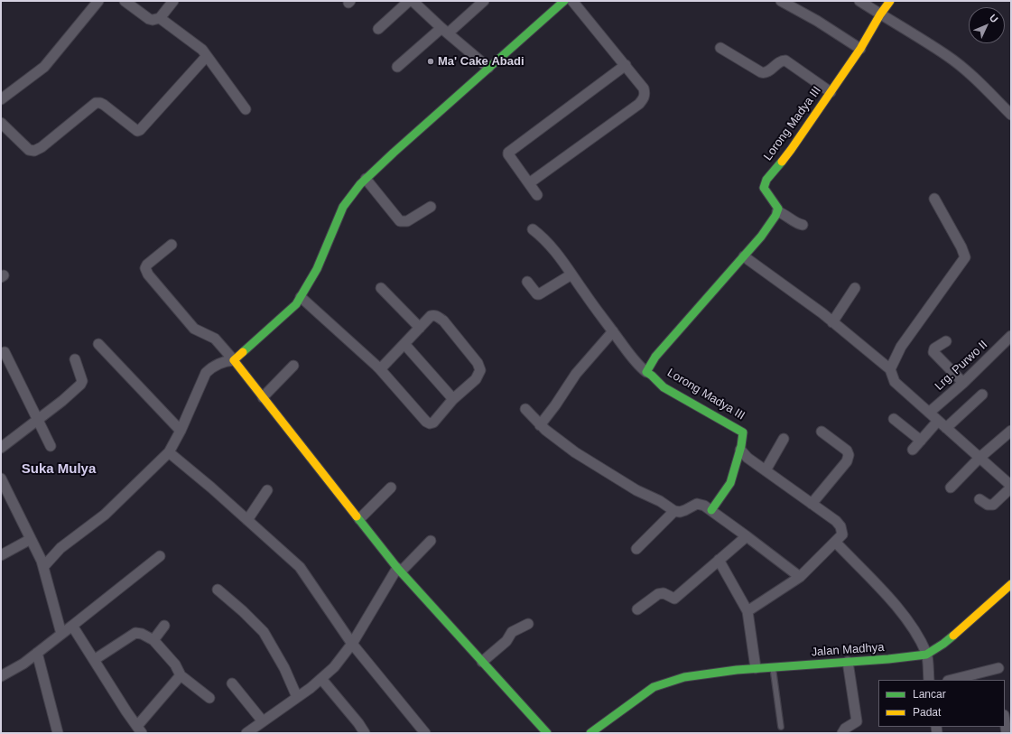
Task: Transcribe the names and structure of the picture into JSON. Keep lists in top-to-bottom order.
{
  "streets": {
    "street": ["Lorong Madya III", "Lrg. Purwo II", "Jalan Madhya"]
  },
  "districts": ["Suka Mulya"],
  "places": ["Ma' Cake Abadi"],
  "legend": ["Lancar", "Padat"],
  "north": "top right"
}
